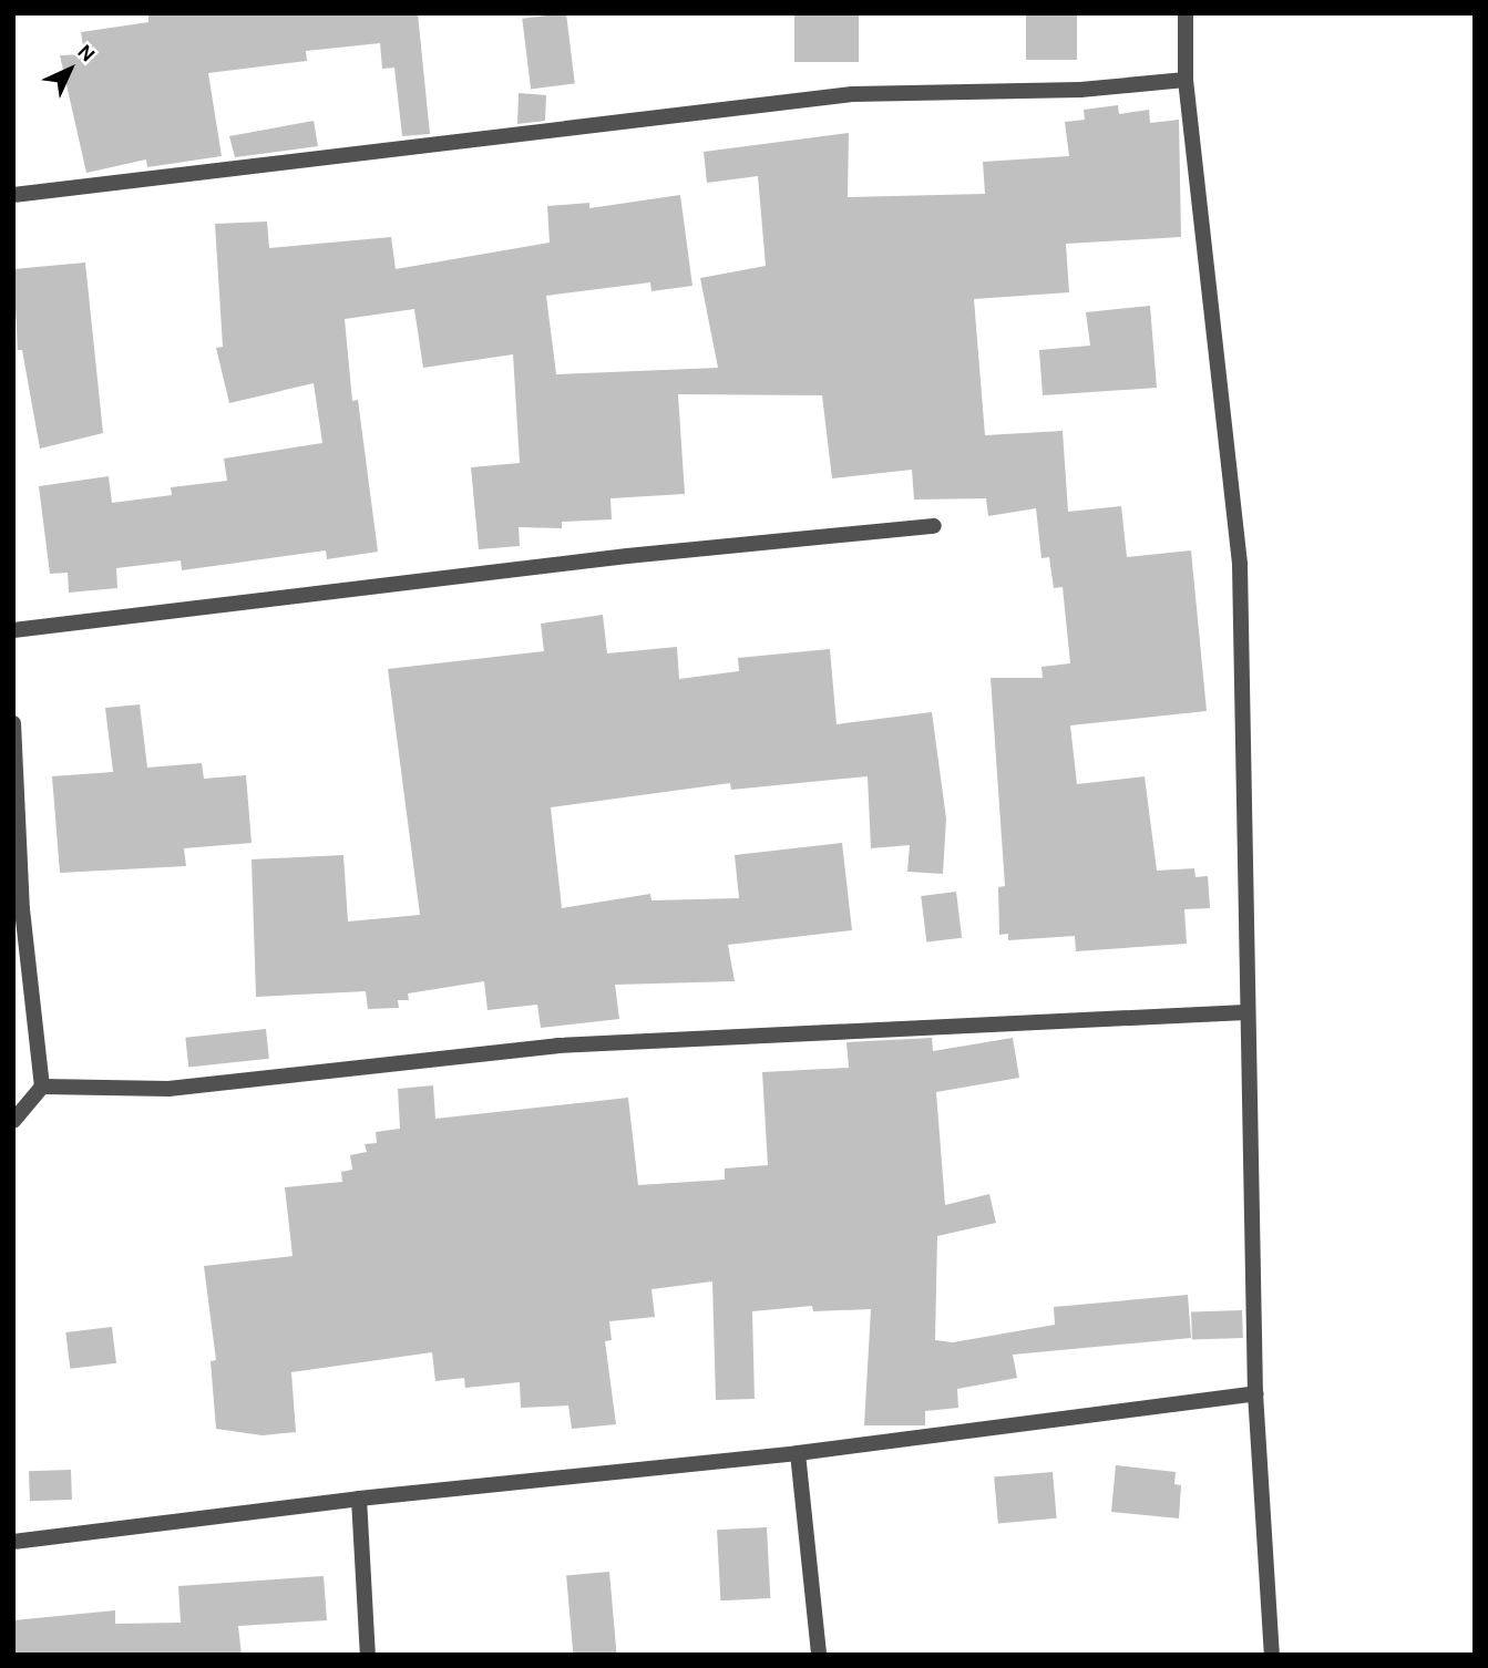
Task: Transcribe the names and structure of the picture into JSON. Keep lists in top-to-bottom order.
{
  "north": "top right"
}
